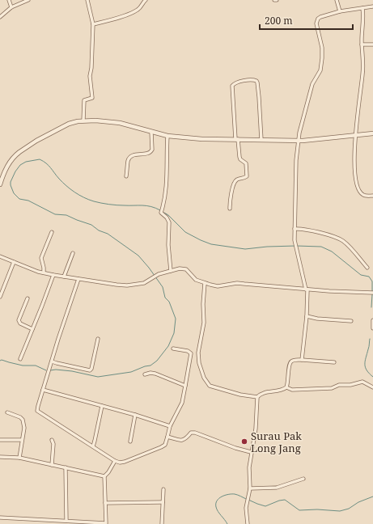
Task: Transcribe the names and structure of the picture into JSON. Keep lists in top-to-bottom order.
{
  "places": ["Surau Pak Long Jang"],
  "scale_bar": "200 m"
}
